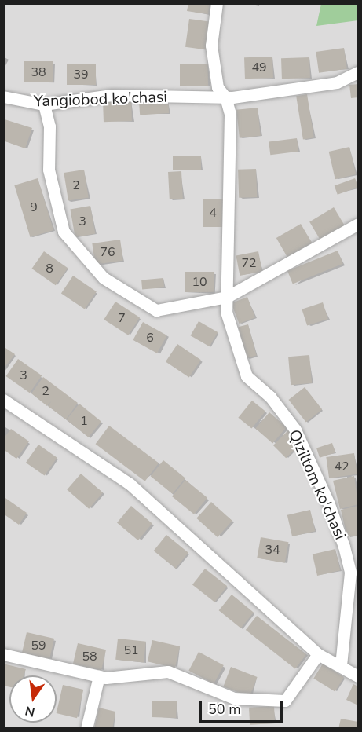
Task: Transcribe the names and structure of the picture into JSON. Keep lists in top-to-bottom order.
{
  "streets": {
    "street": ["Yangiobod ko'chasi", "Qiziltom ko'chasi"]
  },
  "crossings": [
    ["Yangiobod ko'chasi", "Qiziltom ko'chasi"]
  ],
  "house_numbers": [
    "49",
    "38",
    "39",
    "2",
    "9",
    "4",
    "3",
    "76",
    "72",
    "8",
    "10",
    "7",
    "6",
    "3",
    "2",
    "1",
    "42",
    "34",
    "59",
    "51",
    "58"
  ],
  "scale_bar": "50 m",
  "north": "bottom"
}
